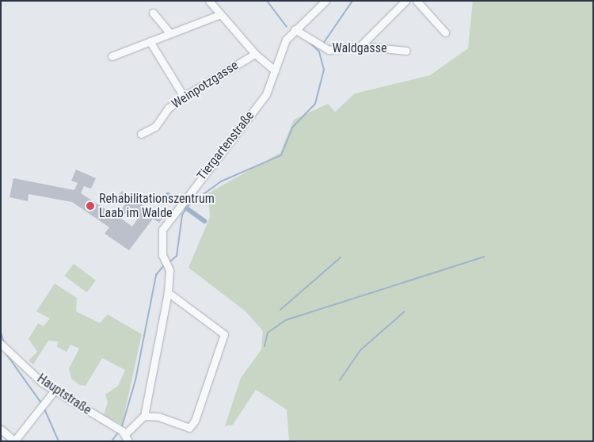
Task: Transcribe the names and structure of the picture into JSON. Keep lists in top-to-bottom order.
{
  "streets": {
    "street": [
      "Waldgasse",
      "Weinpotzgasse",
      "Tiergartenstraße",
      "Hauptstraße"
    ]
  },
  "crossings": [
    ["Waldgasse", "Tiergartenstraße"]
  ],
  "places": ["Rehabilitationszentrum Laab im Walde"]
}
